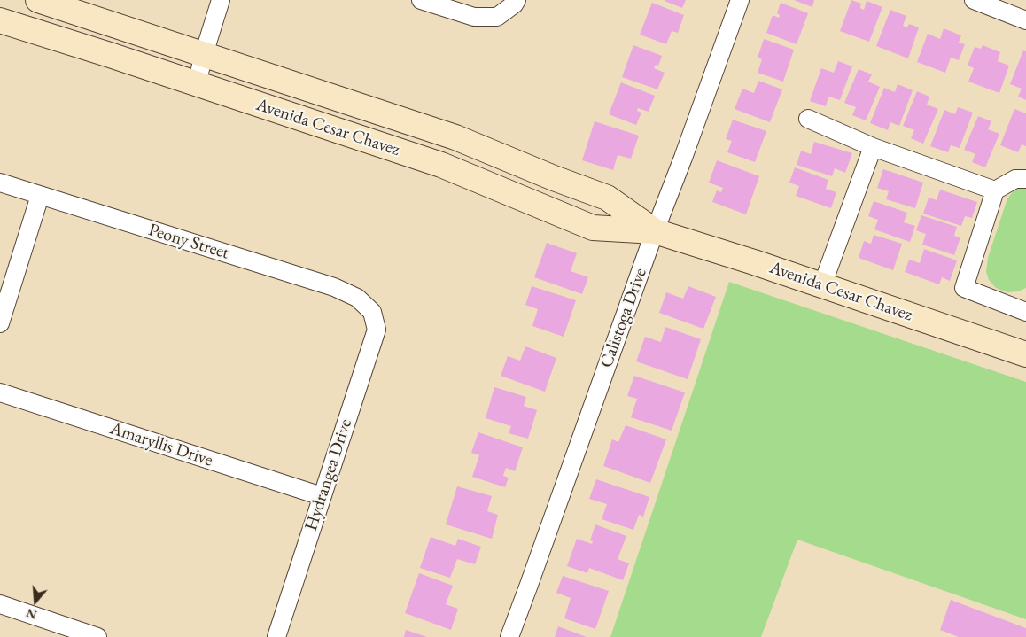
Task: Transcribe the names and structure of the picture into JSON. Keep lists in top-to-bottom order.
{
  "streets": {
    "street": [
      "Avenida Cesar Chavez",
      "Peony Street",
      "Calistoga Drive",
      "Amaryllis Drive",
      "Hydrangea Drive"
    ]
  },
  "crossings": [
    ["Avenida Cesar Chavez", "Calistoga Drive"],
    ["Peony Street", "Hydrangea Drive"],
    ["Amaryllis Drive", "Hydrangea Drive"]
  ],
  "north": "bottom"
}
